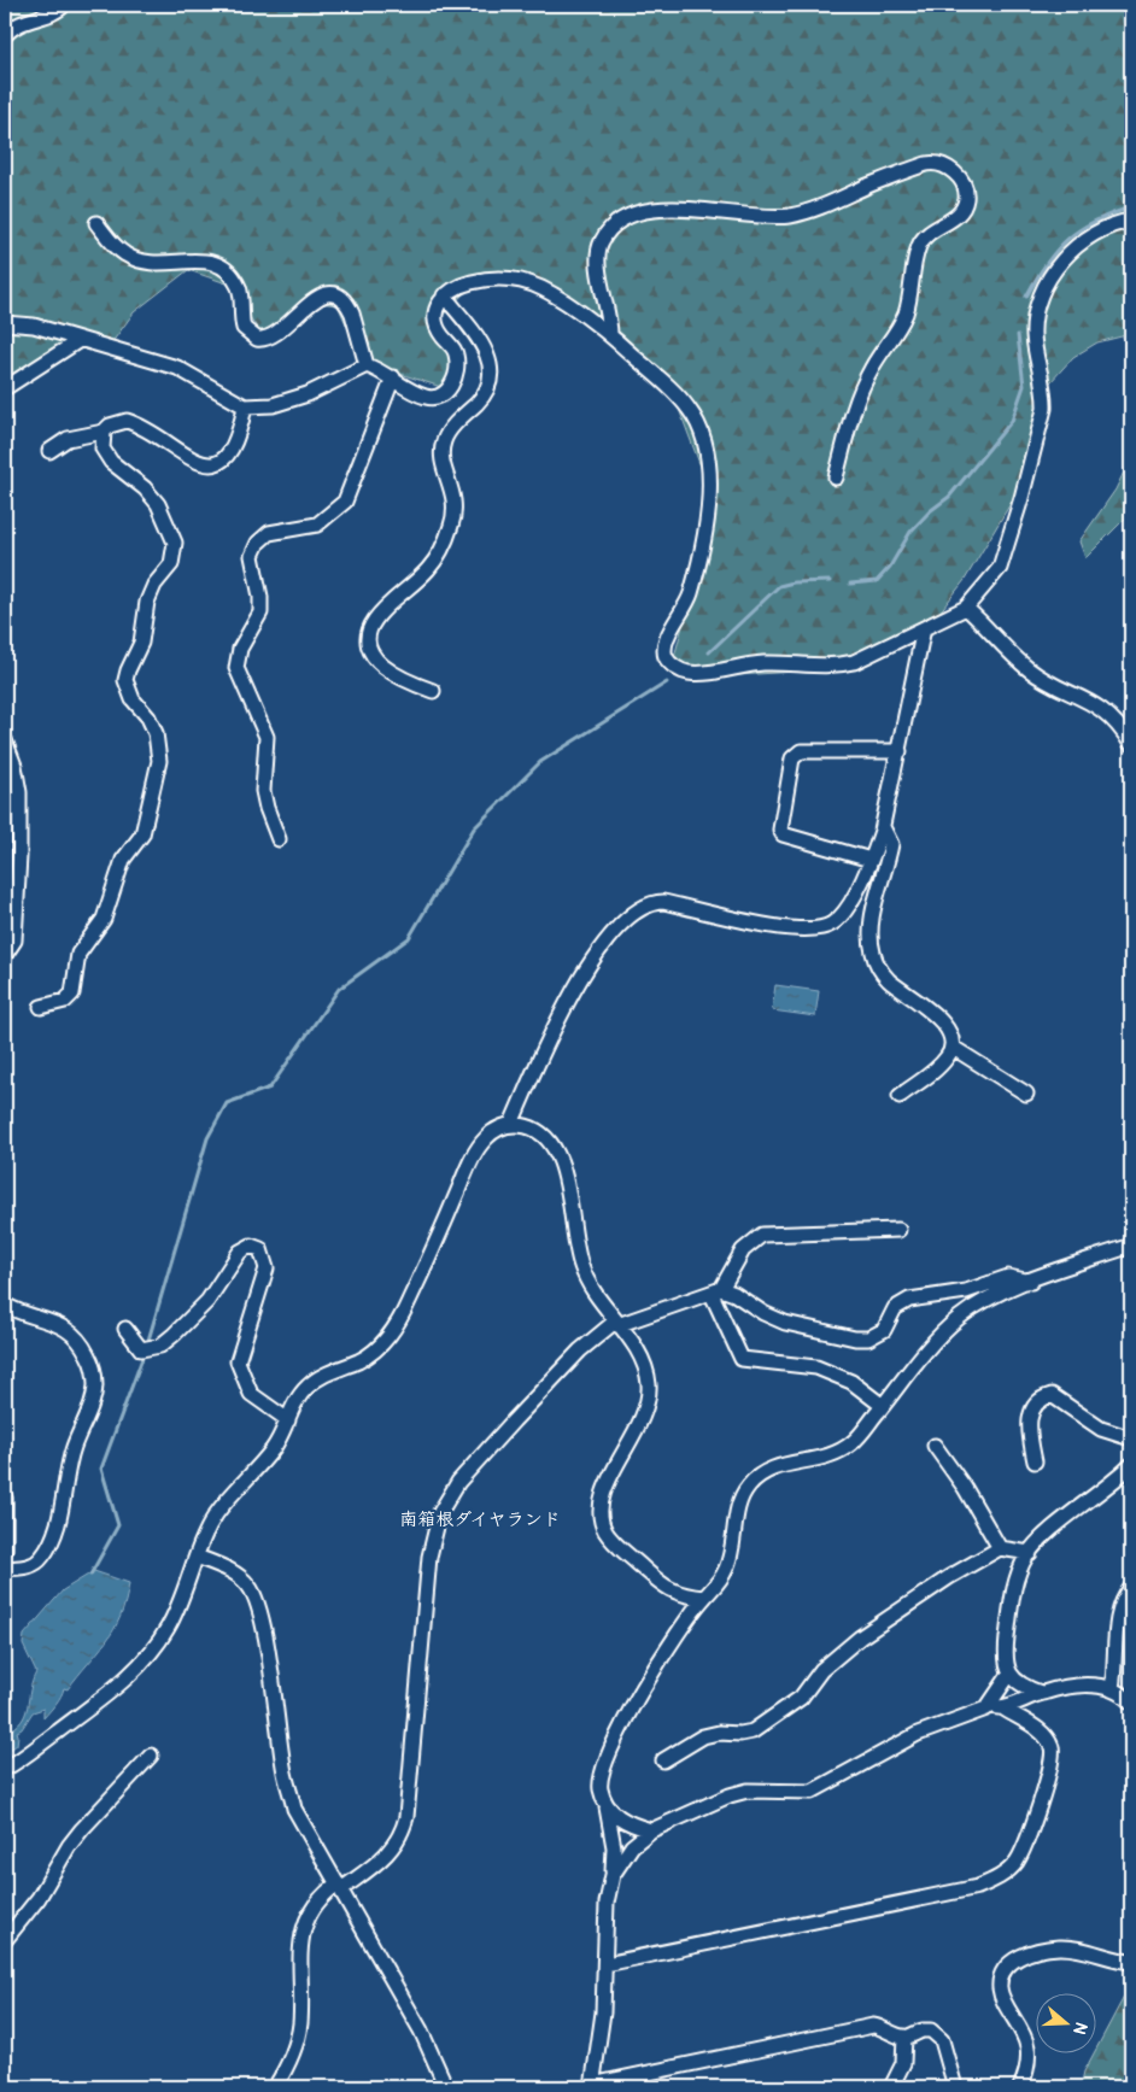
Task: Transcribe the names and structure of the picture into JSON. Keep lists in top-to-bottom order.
{
  "districts": ["南箱根ダイヤランド"],
  "north": "right"
}
